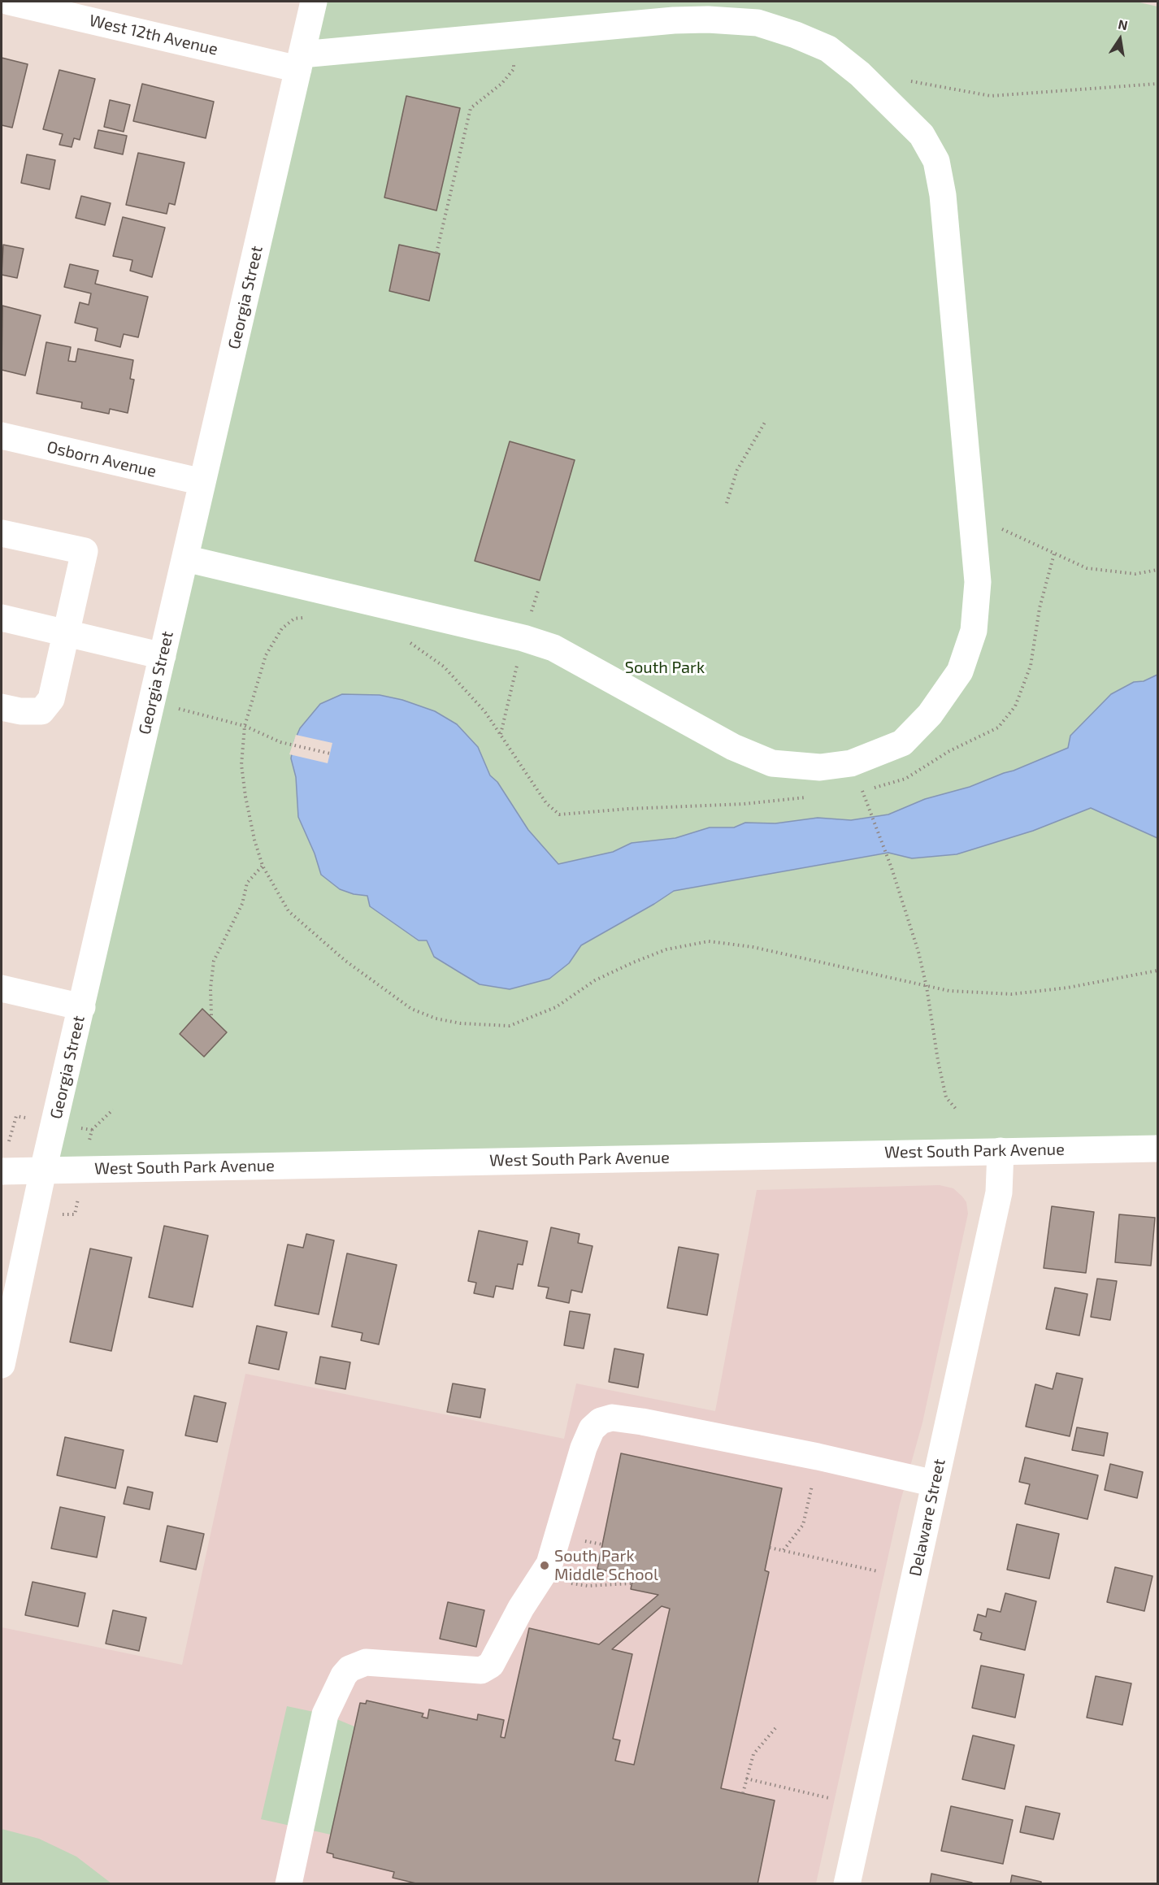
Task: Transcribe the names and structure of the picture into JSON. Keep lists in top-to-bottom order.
{
  "streets": {
    "street": [
      "West 12th Avenue",
      "Georgia Street",
      "Osborn Avenue",
      "West South Park Avenue",
      "Delaware Street"
    ]
  },
  "crossings": [
    ["West 12th Avenue", "Georgia Street"],
    ["Georgia Street", "Osborn Avenue"],
    ["Georgia Street", "West South Park Avenue"],
    ["West South Park Avenue", "Delaware Street"]
  ],
  "parks": ["South Park"],
  "places": ["South Park Middle School"],
  "north": "top"
}
